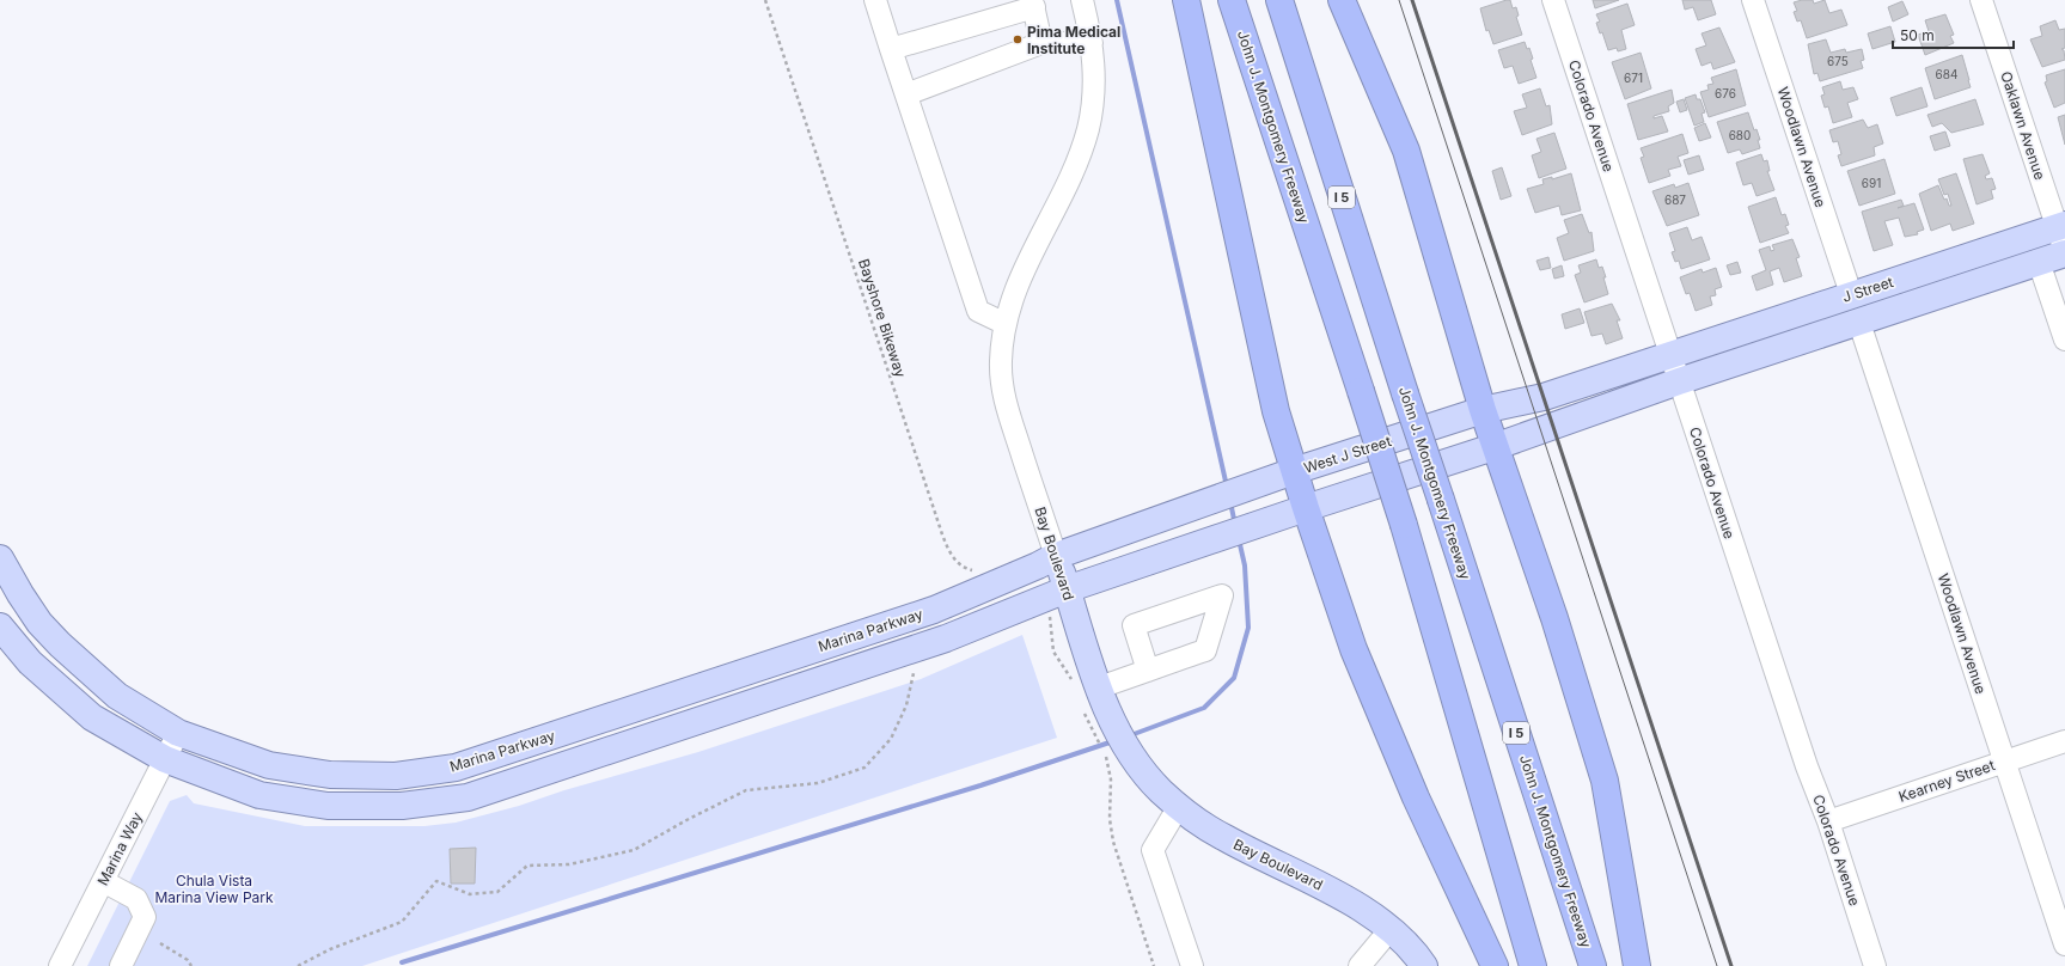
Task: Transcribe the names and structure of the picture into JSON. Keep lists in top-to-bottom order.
{
  "streets": {
    "highway": ["John J. Montgomery Freeway", "I 5"],
    "main road": [
      "J Street",
      "West J Street",
      "Bay Boulevard",
      "Marina Parkway"
    ],
    "street": [
      "Colorado Avenue",
      "Oaklawn Avenue",
      "Woodlawn Avenue",
      "Kearney Street",
      "Marina Way"
    ],
    "path": ["Bayshore Bikeway"]
  },
  "crossings": [
    ["Colorado Avenue", "J Street"],
    ["Colorado Avenue", "West J Street"],
    ["Colorado Avenue", "Kearney Street"],
    ["Oaklawn Avenue", "J Street"],
    ["Woodlawn Avenue", "J Street"],
    ["Woodlawn Avenue", "Kearney Street"],
    ["J Street", "West J Street"],
    ["West J Street", "Bay Boulevard"],
    ["West J Street", "Marina Parkway"],
    ["Bay Boulevard", "Marina Parkway"],
    ["Marina Parkway", "Marina Way"]
  ],
  "parks": ["Chula Vista Marina View Park"],
  "places": ["Pima Medical Institute"],
  "house_numbers": [
    "675",
    "684",
    "671",
    "676",
    "680",
    "691",
    "687"
  ],
  "scale_bar": "50 m"
}
